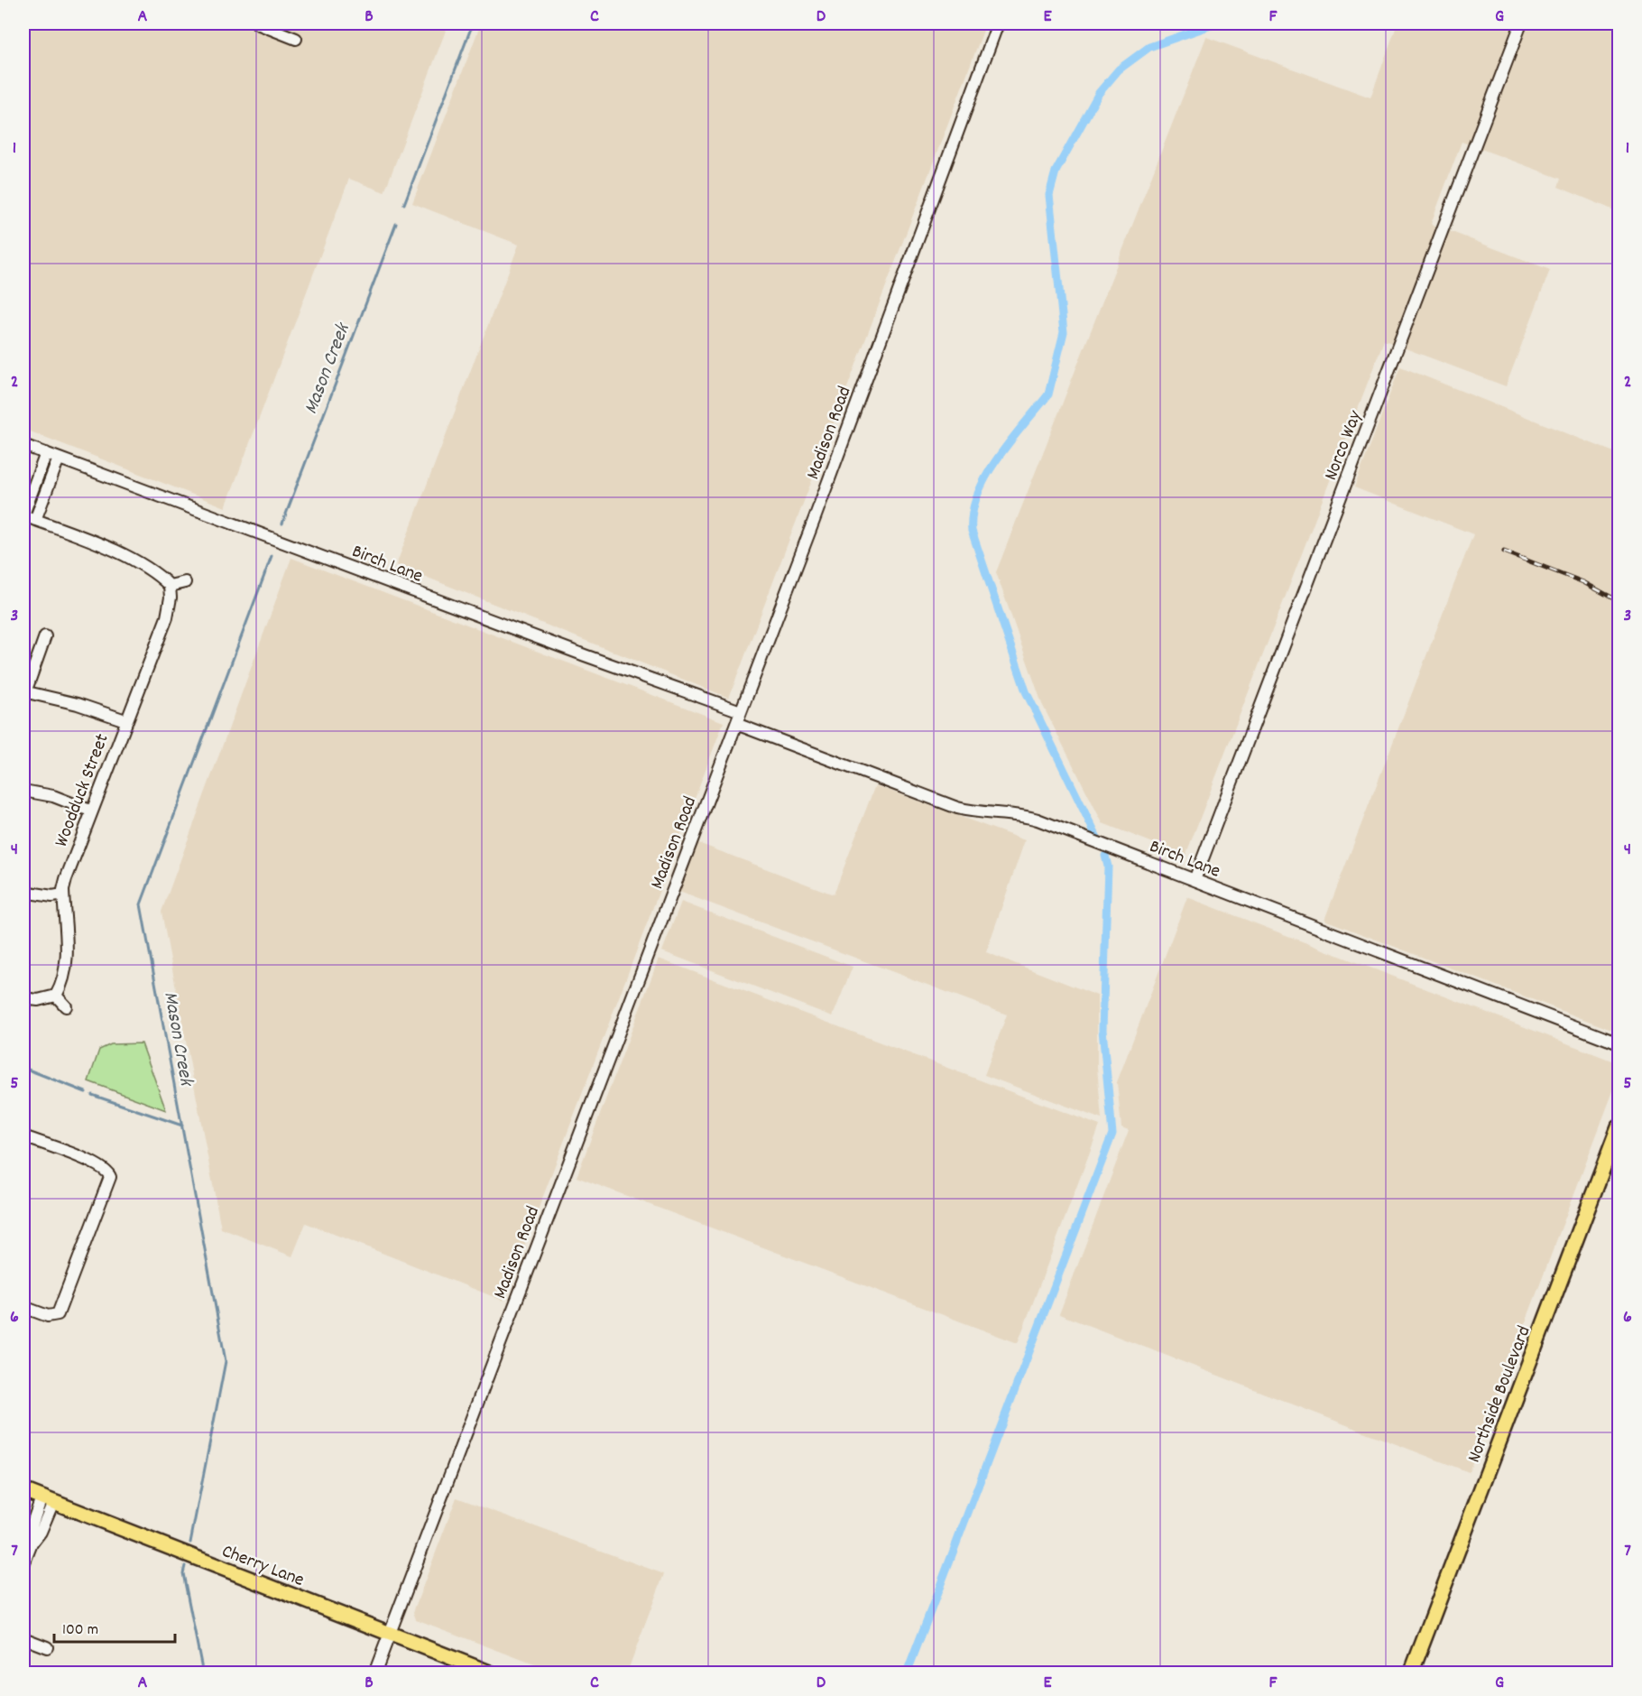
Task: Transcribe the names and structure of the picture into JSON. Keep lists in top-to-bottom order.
{
  "streets": {
    "main road": ["Northside Boulevard", "Cherry Lane"],
    "street": [
      "Madison Road",
      "Norco Way",
      "Birch Lane",
      "Woodduck Street"
    ]
  },
  "crossings": [
    ["Madison Road", "Birch Lane"],
    ["Madison Road", "Cherry Lane"],
    ["Norco Way", "Birch Lane"]
  ],
  "water": ["Mason Creek"],
  "scale_bar": "100 m",
  "grid": {
    "columns": [
      "A",
      "B",
      "C",
      "D",
      "E",
      "F",
      "G"
    ],
    "rows": [
      "1",
      "2",
      "3",
      "4",
      "5",
      "6",
      "7"
    ]
  }
}
